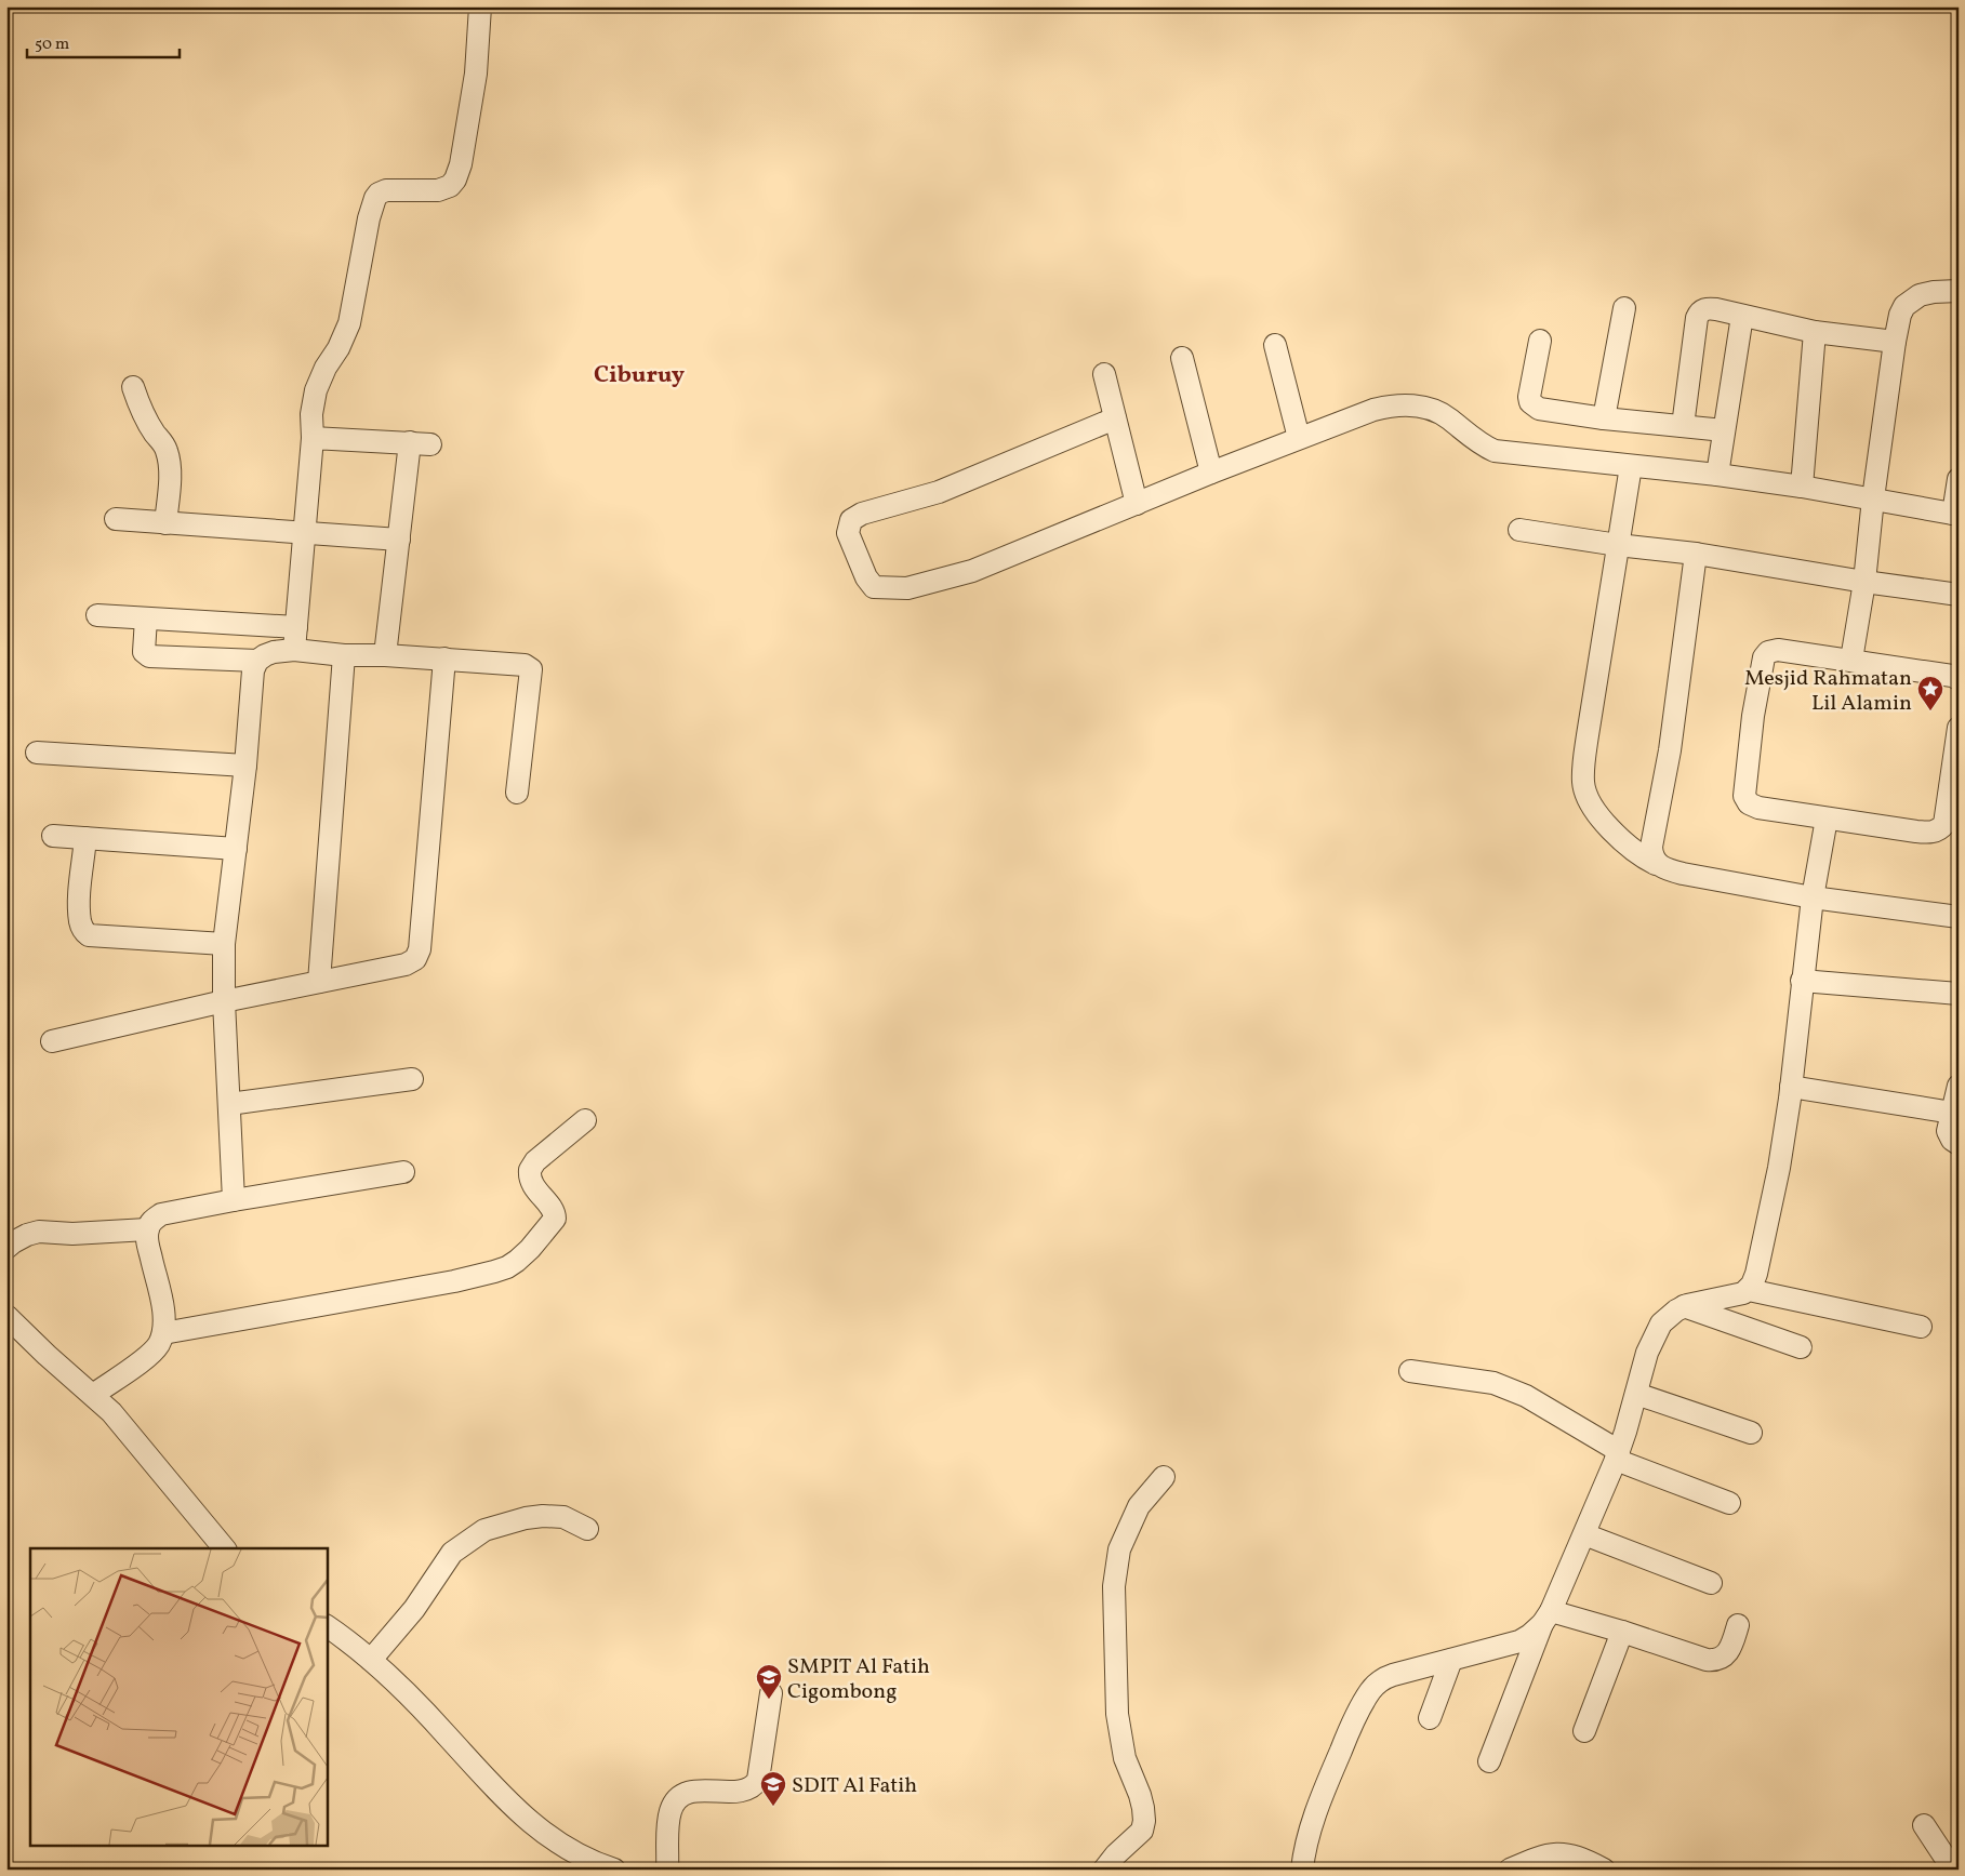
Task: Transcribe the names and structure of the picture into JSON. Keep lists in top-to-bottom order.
{
  "districts": ["Ciburuy"],
  "places": {
    "place": ["Mesjid Rahmatan Lil Alamin"],
    "school or university": ["SMPIT Al Fatih Cigombong", "SDIT Al Fatih"]
  },
  "scale_bar": "50 m"
}
